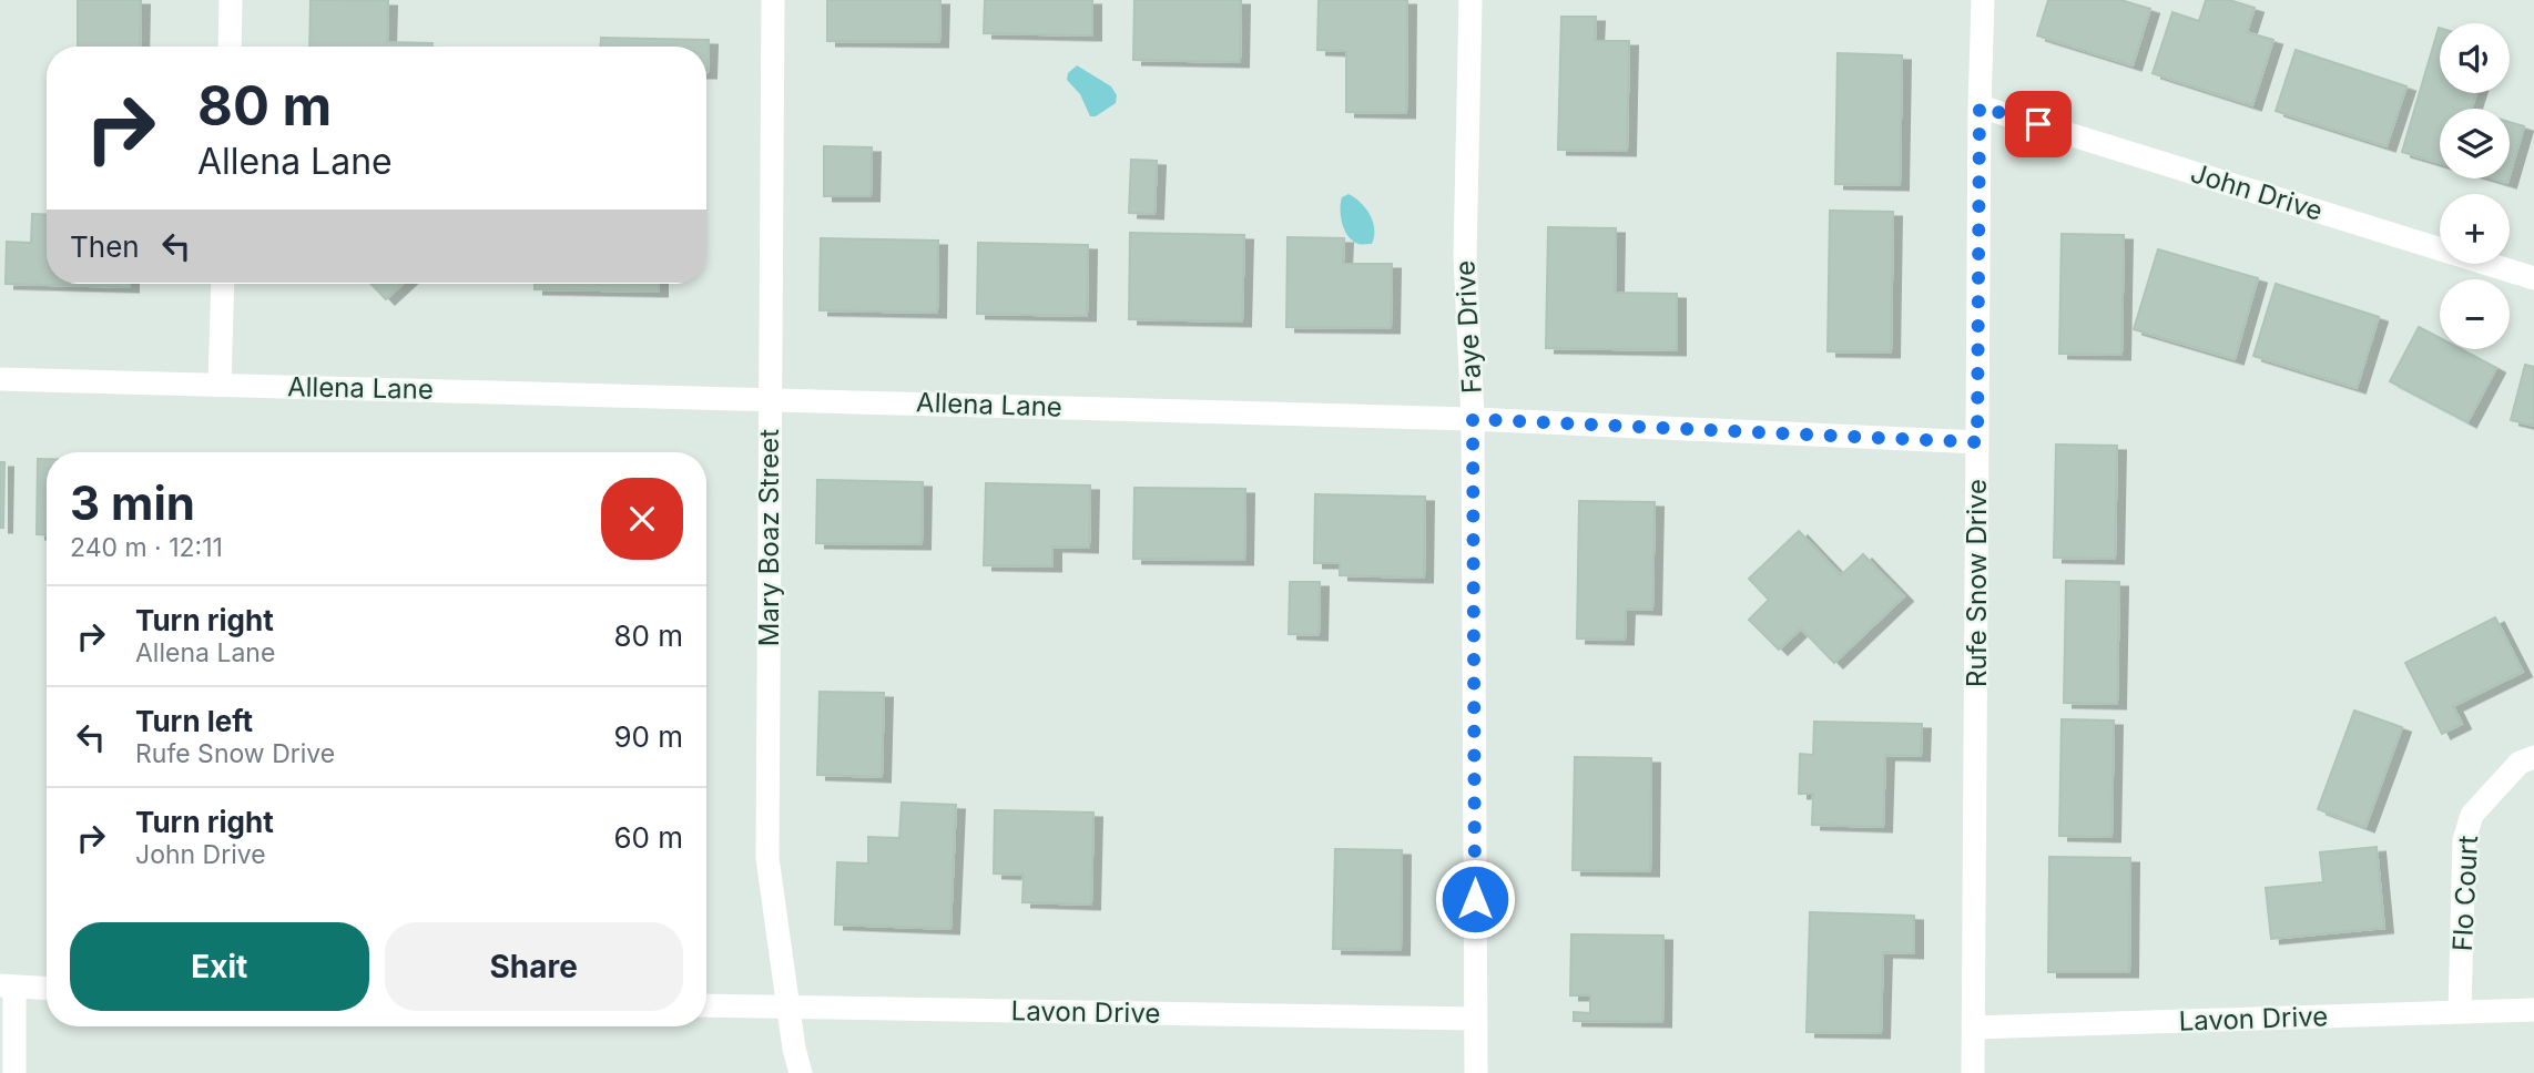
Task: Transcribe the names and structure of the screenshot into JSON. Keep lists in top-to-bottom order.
{
  "streets": {
    "street": [
      "John Drive",
      "Faye Drive",
      "Allena Lane",
      "Mary Boaz Street",
      "Rufe Snow Drive",
      "Flo Court",
      "Lavon Drive"
    ]
  },
  "crossings": [
    ["John Drive", "Rufe Snow Drive"],
    ["Faye Drive", "Allena Lane"],
    ["Faye Drive", "Lavon Drive"],
    ["Allena Lane", "Mary Boaz Street"],
    ["Allena Lane", "Rufe Snow Drive"],
    ["Mary Boaz Street", "Lavon Drive"],
    ["Rufe Snow Drive", "Lavon Drive"],
    ["Flo Court", "Lavon Drive"]
  ],
  "page": {
    "map_buttons": ["+", "−"],
    "turn": ["80 m", "Allena Lane"],
    "then": "Then",
    "heading": ["3 min", "240 m · 12:11"],
    "list": [
      {
        "name": "Turn right",
        "note": "Allena Lane",
        "value": "80 m"
      },
      {
        "name": "Turn left",
        "note": "Rufe Snow Drive",
        "value": "90 m"
      },
      {
        "name": "Turn right",
        "note": "John Drive",
        "value": "60 m"
      }
    ],
    "buttons": ["Exit", "Share"]
  }
}
